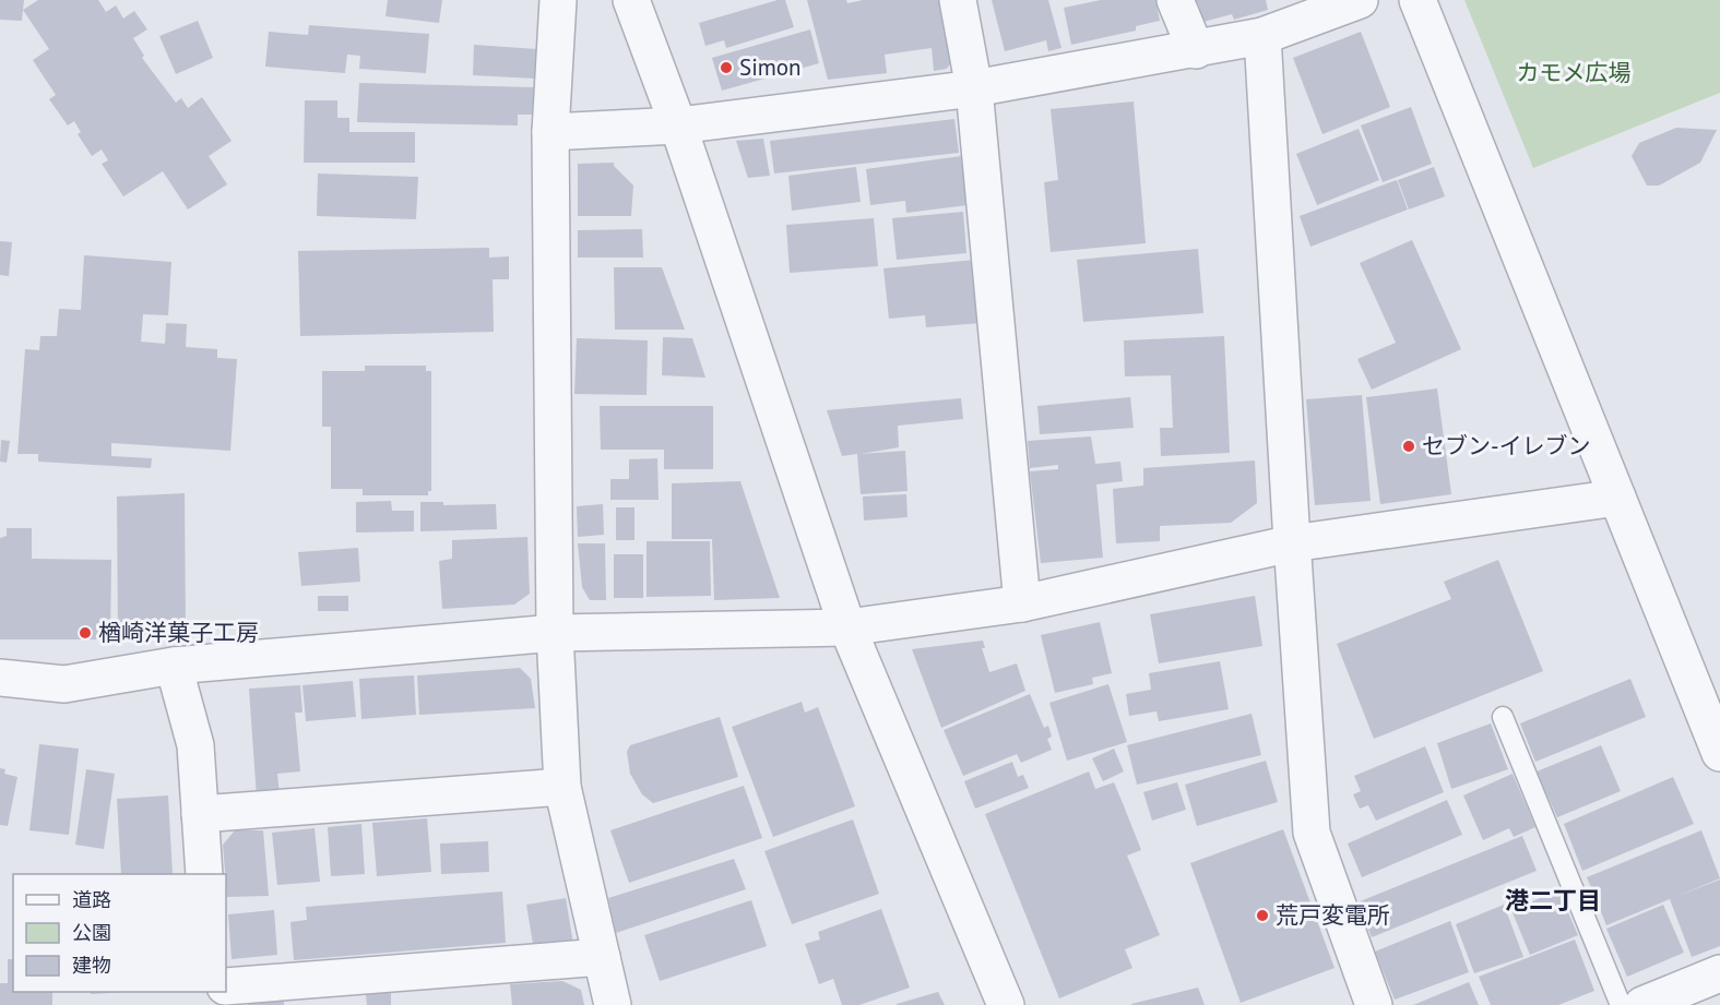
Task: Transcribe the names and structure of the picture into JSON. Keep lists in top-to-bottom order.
{
  "districts": ["港二丁目"],
  "parks": ["カモメ広場"],
  "places": [
    "Simon",
    "セブン-イレブン",
    "楢崎洋菓子工房",
    "荒戸変電所"
  ],
  "legend": ["道路", "公園", "建物"]
}
